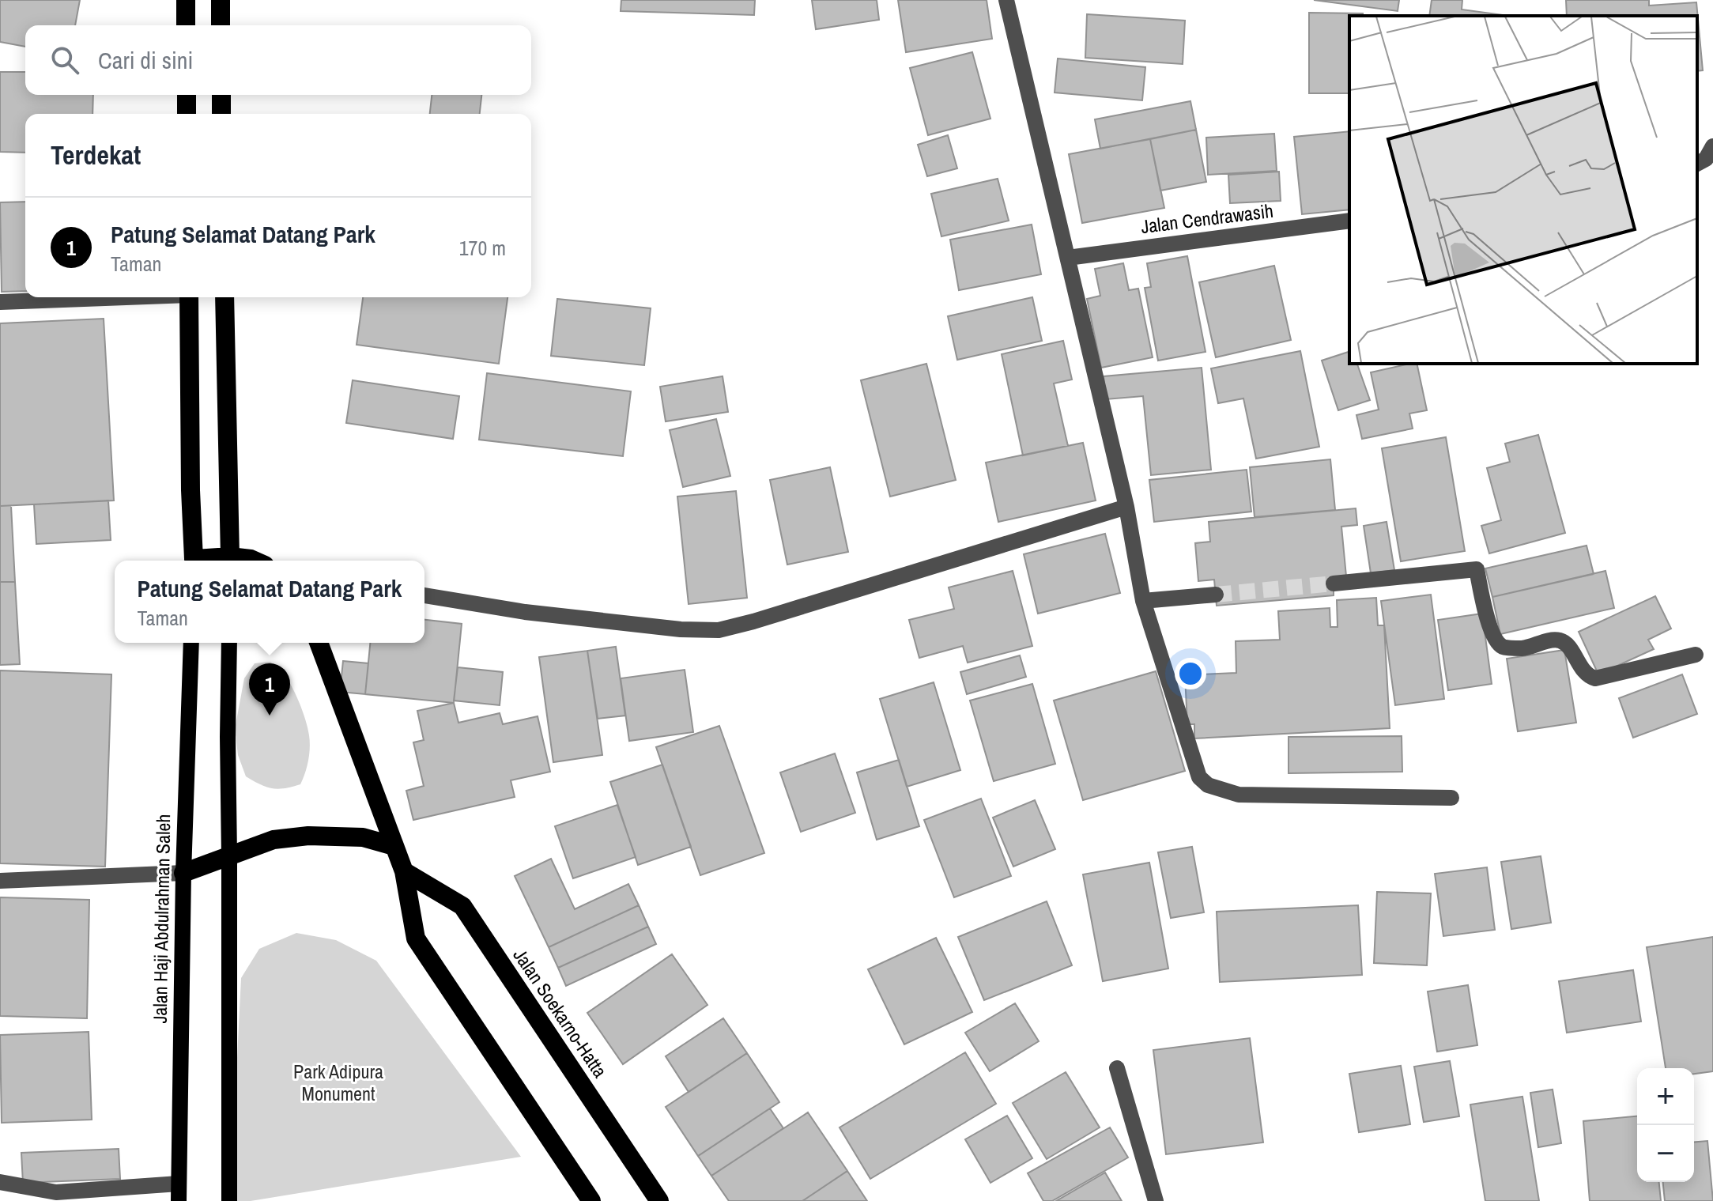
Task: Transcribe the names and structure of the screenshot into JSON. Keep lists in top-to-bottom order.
{
  "streets": {
    "highway": ["Jalan Soekarno-Hatta"],
    "main road": ["Jalan Haji Abdulrahman Saleh"],
    "street": ["Jalan Cendrawasih"]
  },
  "parks": ["Park Adipura Monument"],
  "page": {
    "search": "Cari di sini",
    "heading": "Terdekat",
    "list": [
      {
        "mark": "1",
        "name": "Patung Selamat Datang Park",
        "note": "Taman",
        "value": "170 m"
      }
    ],
    "popup": ["Patung Selamat Datang Park", "Taman"],
    "pins": "1",
    "map_buttons": ["+", "−"]
  }
}
